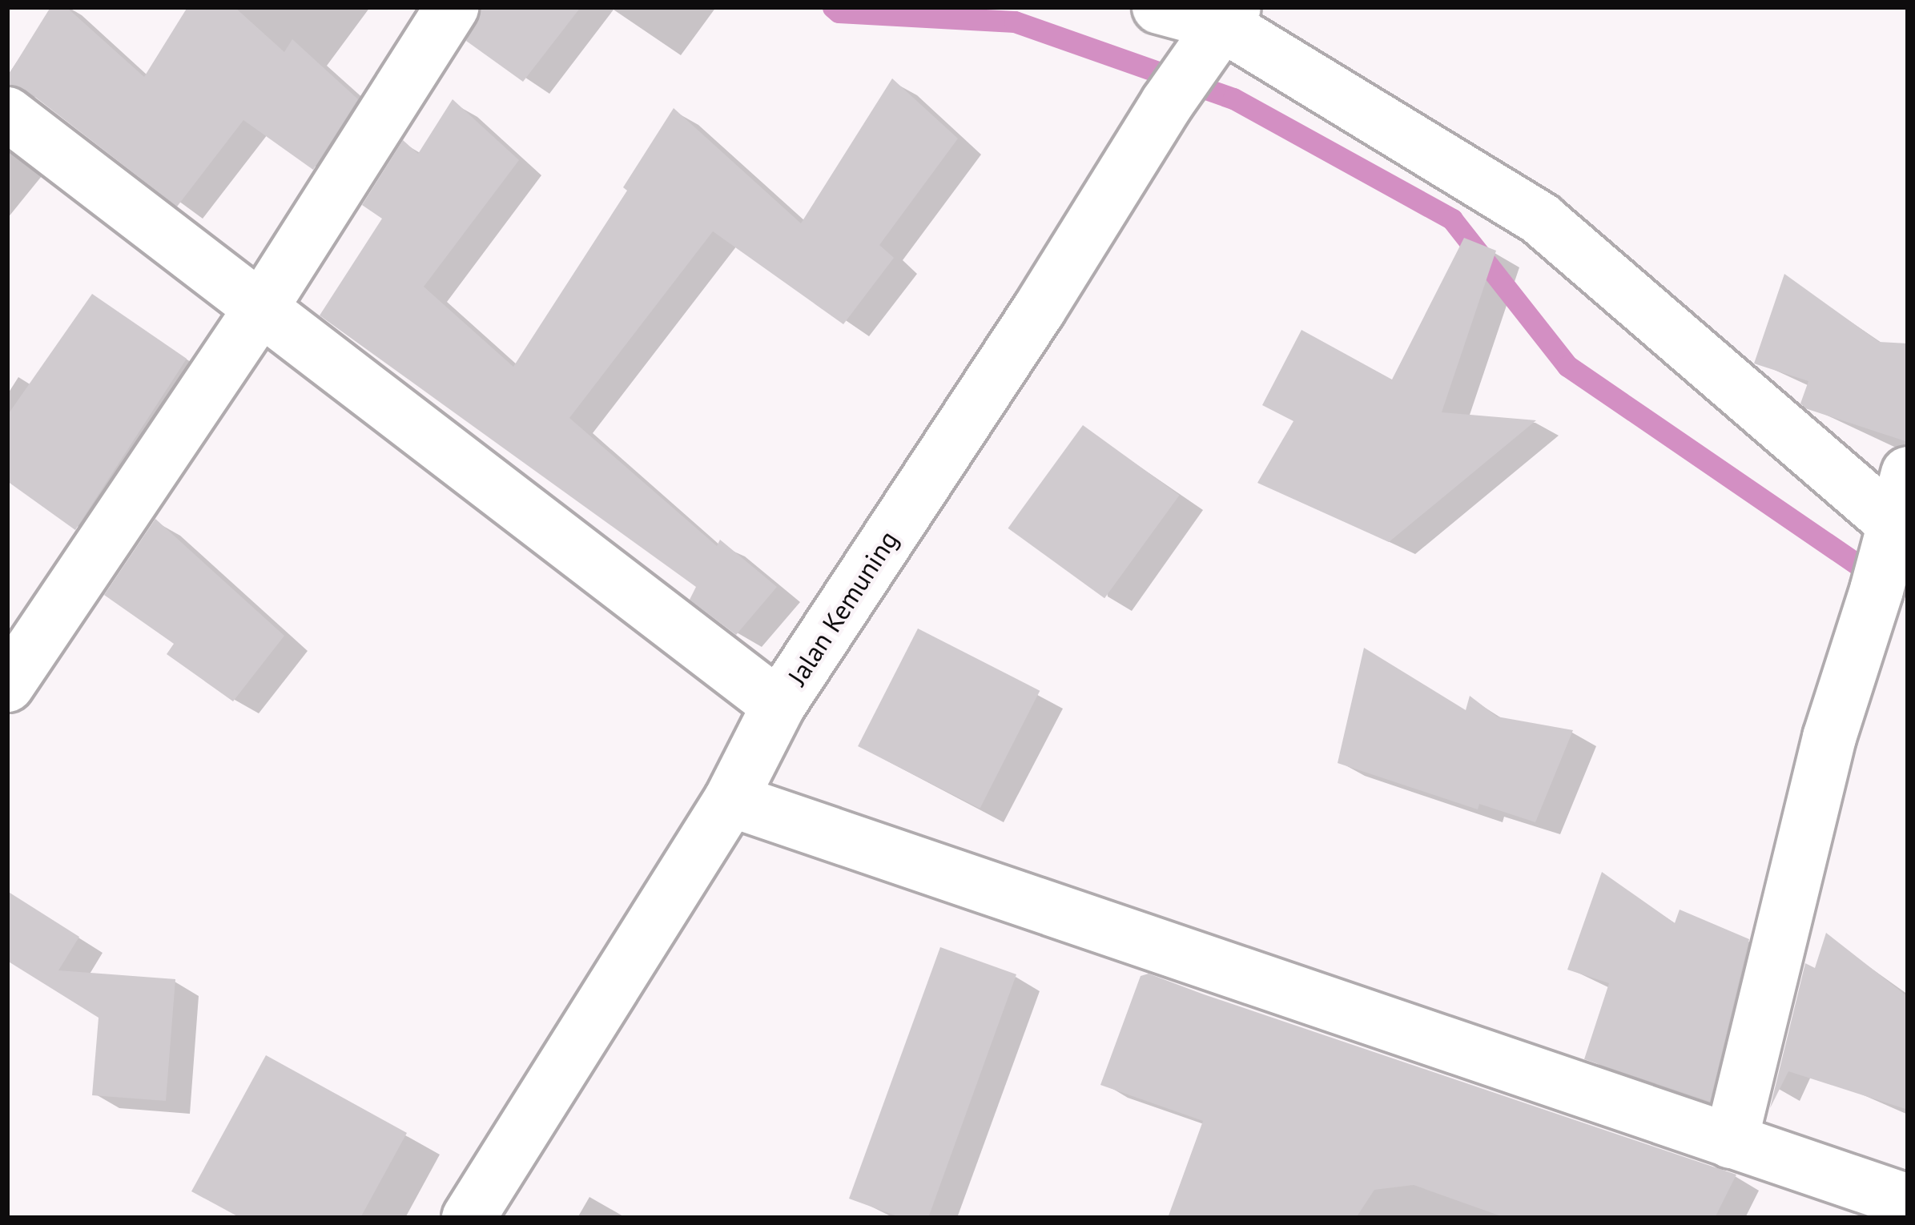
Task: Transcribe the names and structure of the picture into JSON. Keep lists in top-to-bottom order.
{
  "streets": {
    "street": ["Jalan Kemuning"]
  }
}
